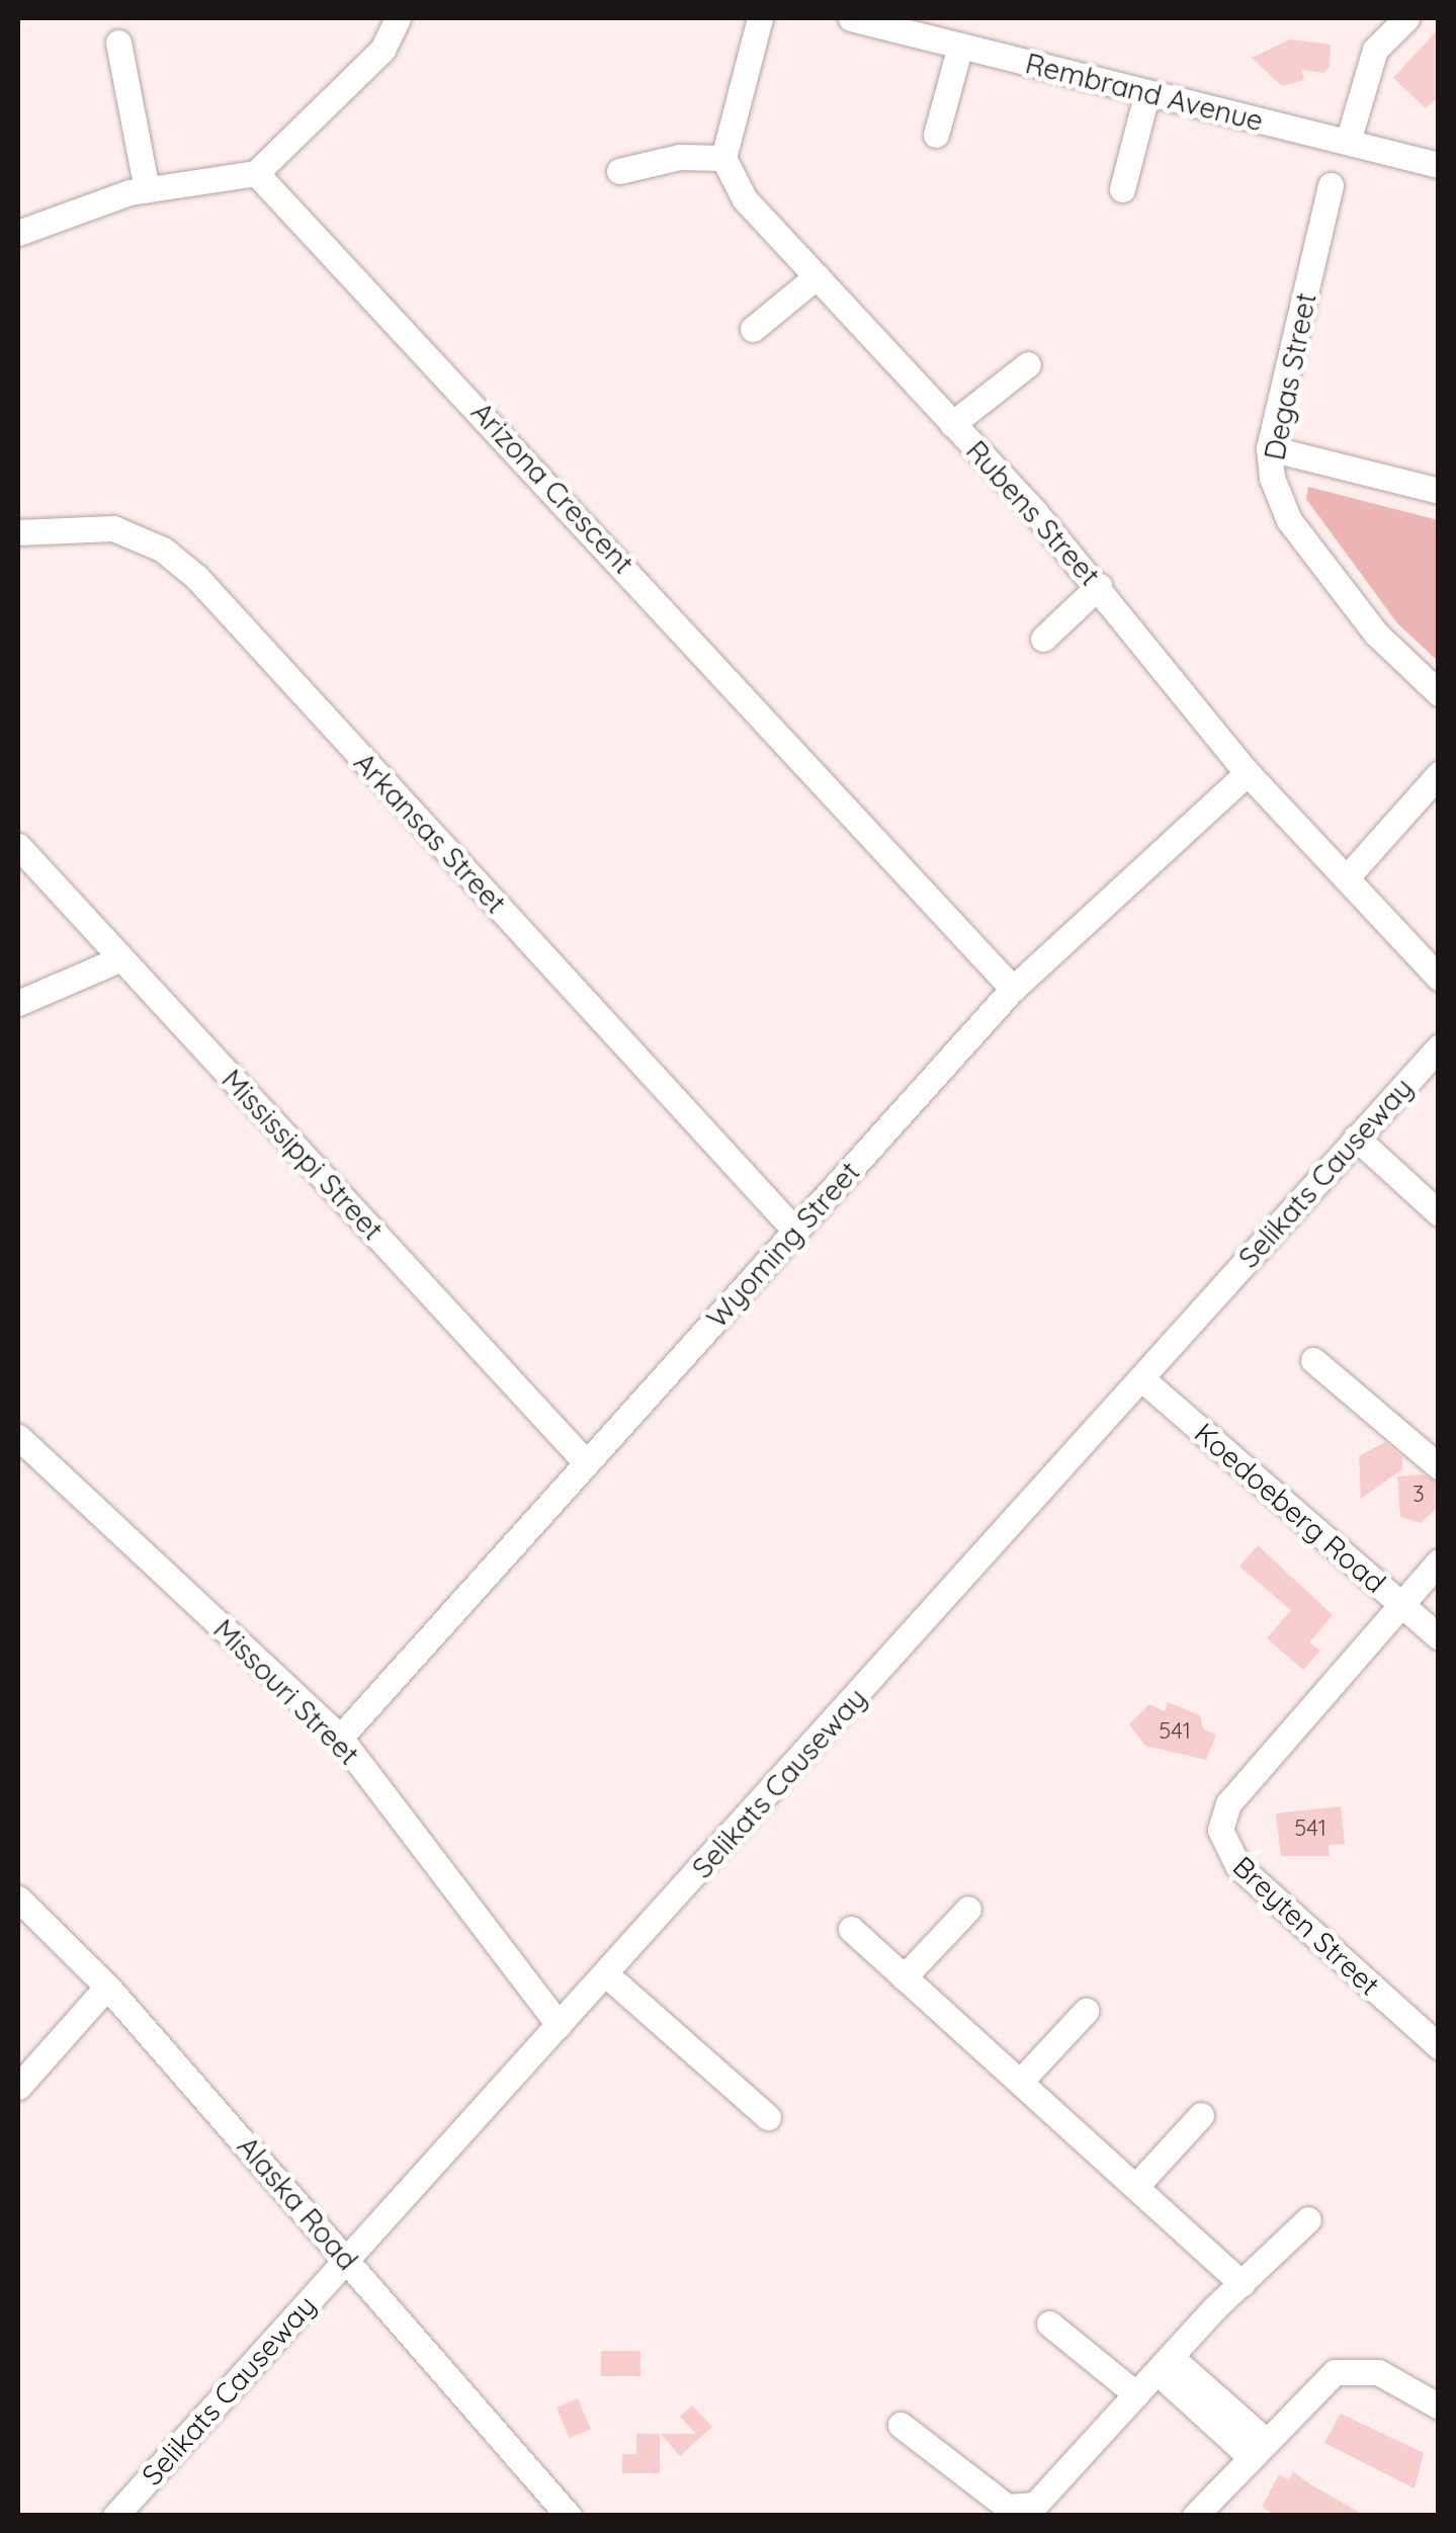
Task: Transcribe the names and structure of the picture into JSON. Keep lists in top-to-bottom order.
{
  "streets": {
    "street": [
      "Rembrand Avenue",
      "Degas Street",
      "Arizona Crescent",
      "Rubens Street",
      "Arkansas Street",
      "Mississippi Street",
      "Selikats Causeway",
      "Wyoming Street",
      "Koedoeberg Road",
      "Missouri Street",
      "Breyten Street",
      "Alaska Road"
    ]
  },
  "crossings": [
    ["Arizona Crescent", "Wyoming Street"],
    ["Rubens Street", "Wyoming Street"],
    ["Arkansas Street", "Wyoming Street"],
    ["Mississippi Street", "Wyoming Street"],
    ["Selikats Causeway", "Koedoeberg Road"],
    ["Selikats Causeway", "Missouri Street"],
    ["Selikats Causeway", "Alaska Road"],
    ["Wyoming Street", "Missouri Street"],
    ["Koedoeberg Road", "Breyten Street"]
  ],
  "house_numbers": ["3", "541", "541"]
}
